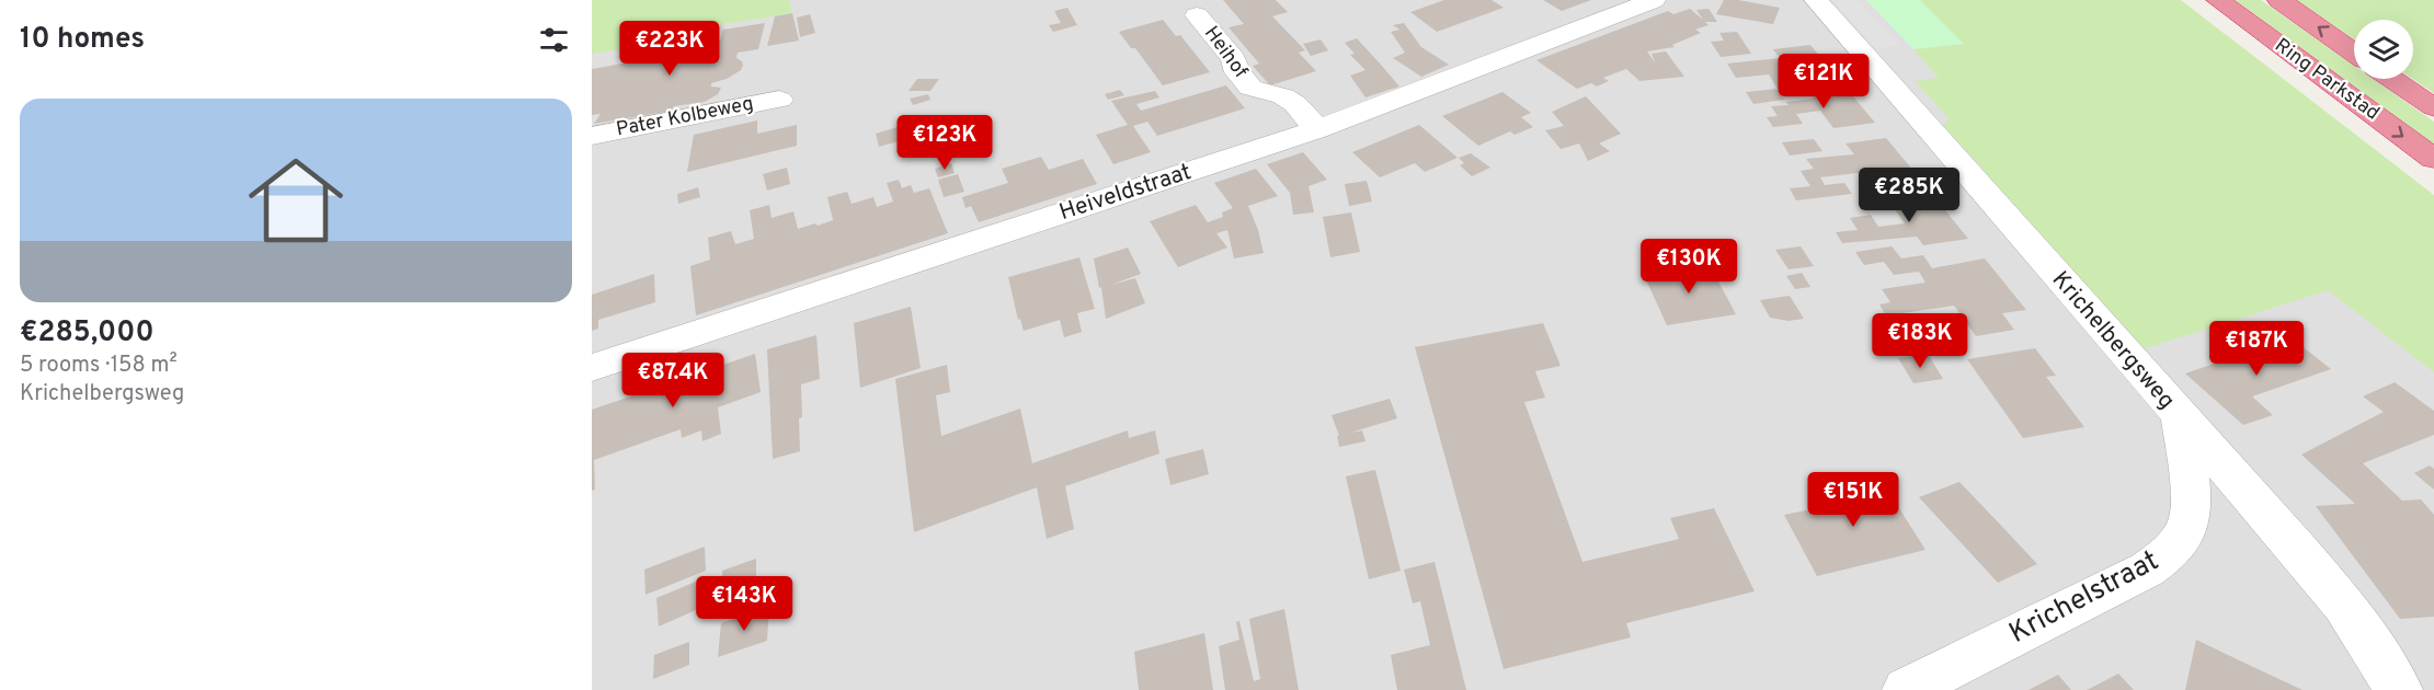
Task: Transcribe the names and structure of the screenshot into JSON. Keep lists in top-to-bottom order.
{
  "streets": {
    "highway": ["Ring Parkstad"],
    "street": [
      "Heihof",
      "Pater Kolbeweg",
      "Heiveldstraat",
      "Krichelbergsweg",
      "Krichelstraat"
    ]
  },
  "crossings": [
    ["Heihof", "Heiveldstraat"],
    ["Krichelbergsweg", "Krichelstraat"]
  ],
  "page": {
    "heading": "10 homes",
    "price": [
      "€223K",
      "€121K",
      "€123K",
      "€285K",
      "€130K",
      "€183K",
      "€187K",
      "€87.4K",
      "€151K",
      "€143K"
    ],
    "list": [
      {
        "name": "€285,000",
        "note": "5 rooms · 158 m² · Krichelbergsweg"
      }
    ]
  }
}
